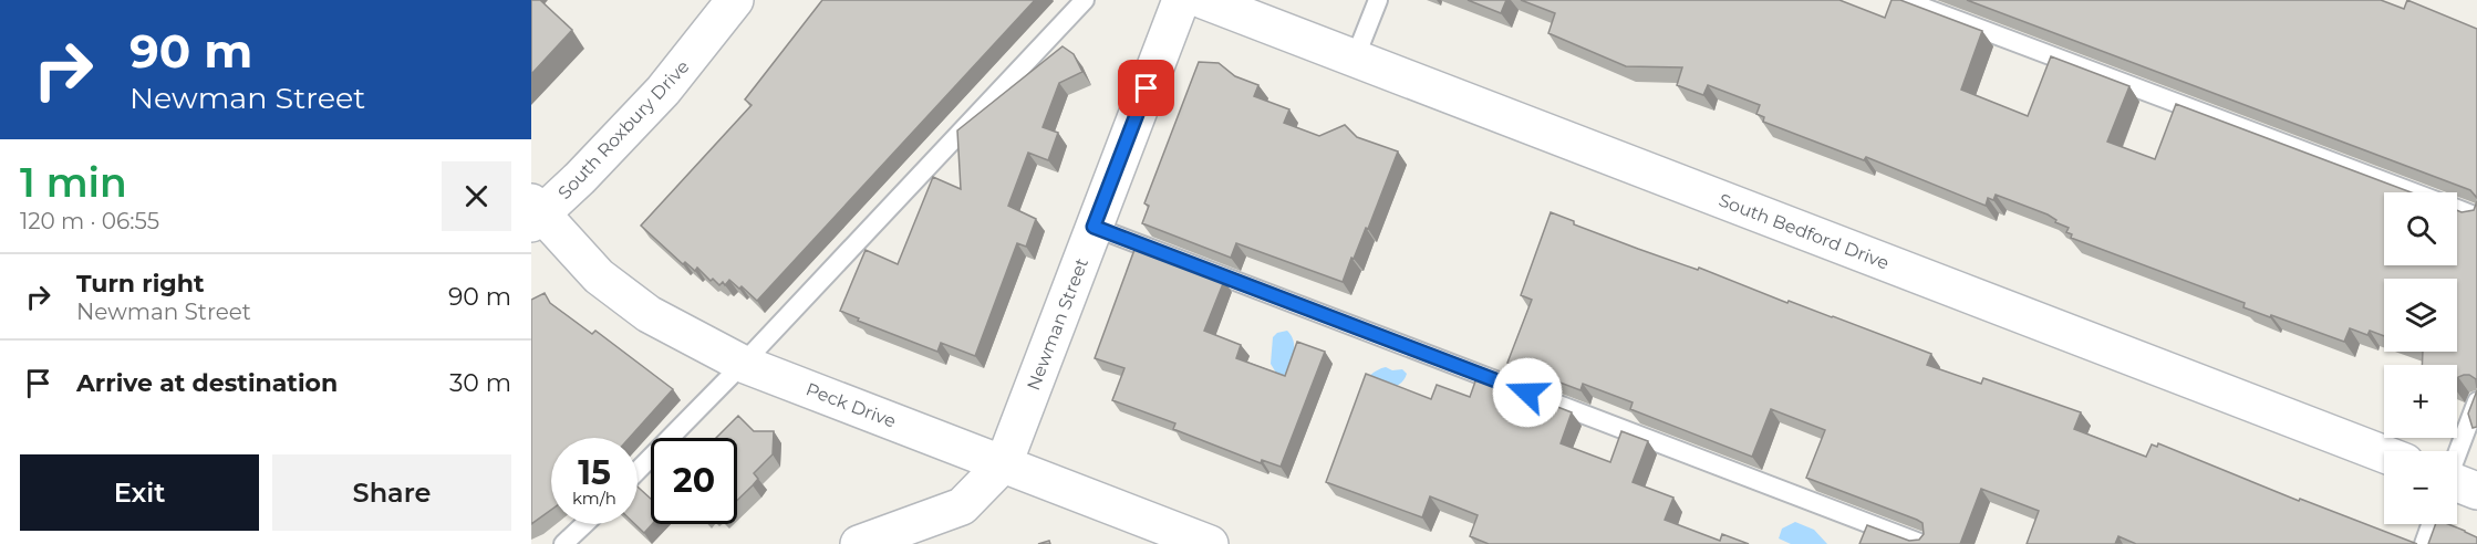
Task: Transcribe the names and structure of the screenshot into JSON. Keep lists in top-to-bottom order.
{
  "streets": {
    "street": [
      "South Roxbury Drive",
      "South Bedford Drive",
      "Newman Street",
      "Peck Drive"
    ]
  },
  "crossings": [
    ["South Roxbury Drive", "Peck Drive"],
    ["Newman Street", "Peck Drive"]
  ],
  "page": {
    "turn": ["90 m", "Newman Street"],
    "heading": ["1 min", "120 m · 06:55"],
    "map_buttons": ["+", "−"],
    "list": [
      {
        "name": "Turn right",
        "note": "Newman Street",
        "value": "90 m"
      },
      {
        "name": "Arrive at destination",
        "value": "30 m"
      }
    ],
    "speed": "15 km/h",
    "limit": "20",
    "buttons": ["Exit", "Share"]
  }
}
